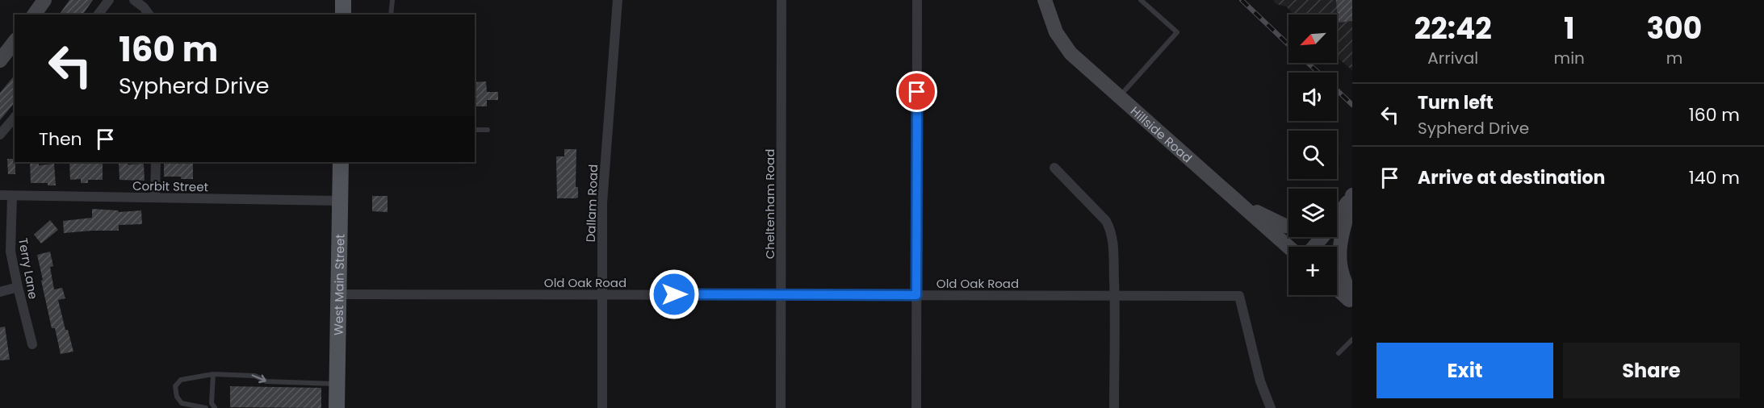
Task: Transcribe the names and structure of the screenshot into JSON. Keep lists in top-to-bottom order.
{
  "streets": {
    "main road": ["West Main Street"],
    "street": [
      "Hillside Road",
      "Corbit Street",
      "Dallam Road",
      "Cheltenham Road",
      "Terry Lane",
      "Old Oak Road"
    ]
  },
  "crossings": [
    ["Corbit Street", "Terry Lane"],
    ["Corbit Street", "West Main Street"],
    ["Dallam Road", "Old Oak Road"],
    ["Cheltenham Road", "Old Oak Road"],
    ["Old Oak Road", "West Main Street"]
  ],
  "north": "bottom left",
  "page": {
    "eta": [
      "22:42",
      "Arrival",
      "1",
      "min",
      "300",
      "m"
    ],
    "map_buttons": "+",
    "turn": ["160 m", "Sypherd Drive"],
    "list": [
      {
        "name": "Turn left",
        "note": "Sypherd Drive",
        "value": "160 m"
      },
      {
        "name": "Arrive at destination",
        "value": "140 m"
      }
    ],
    "then": "Then",
    "buttons": ["Exit", "Share"]
  }
}
